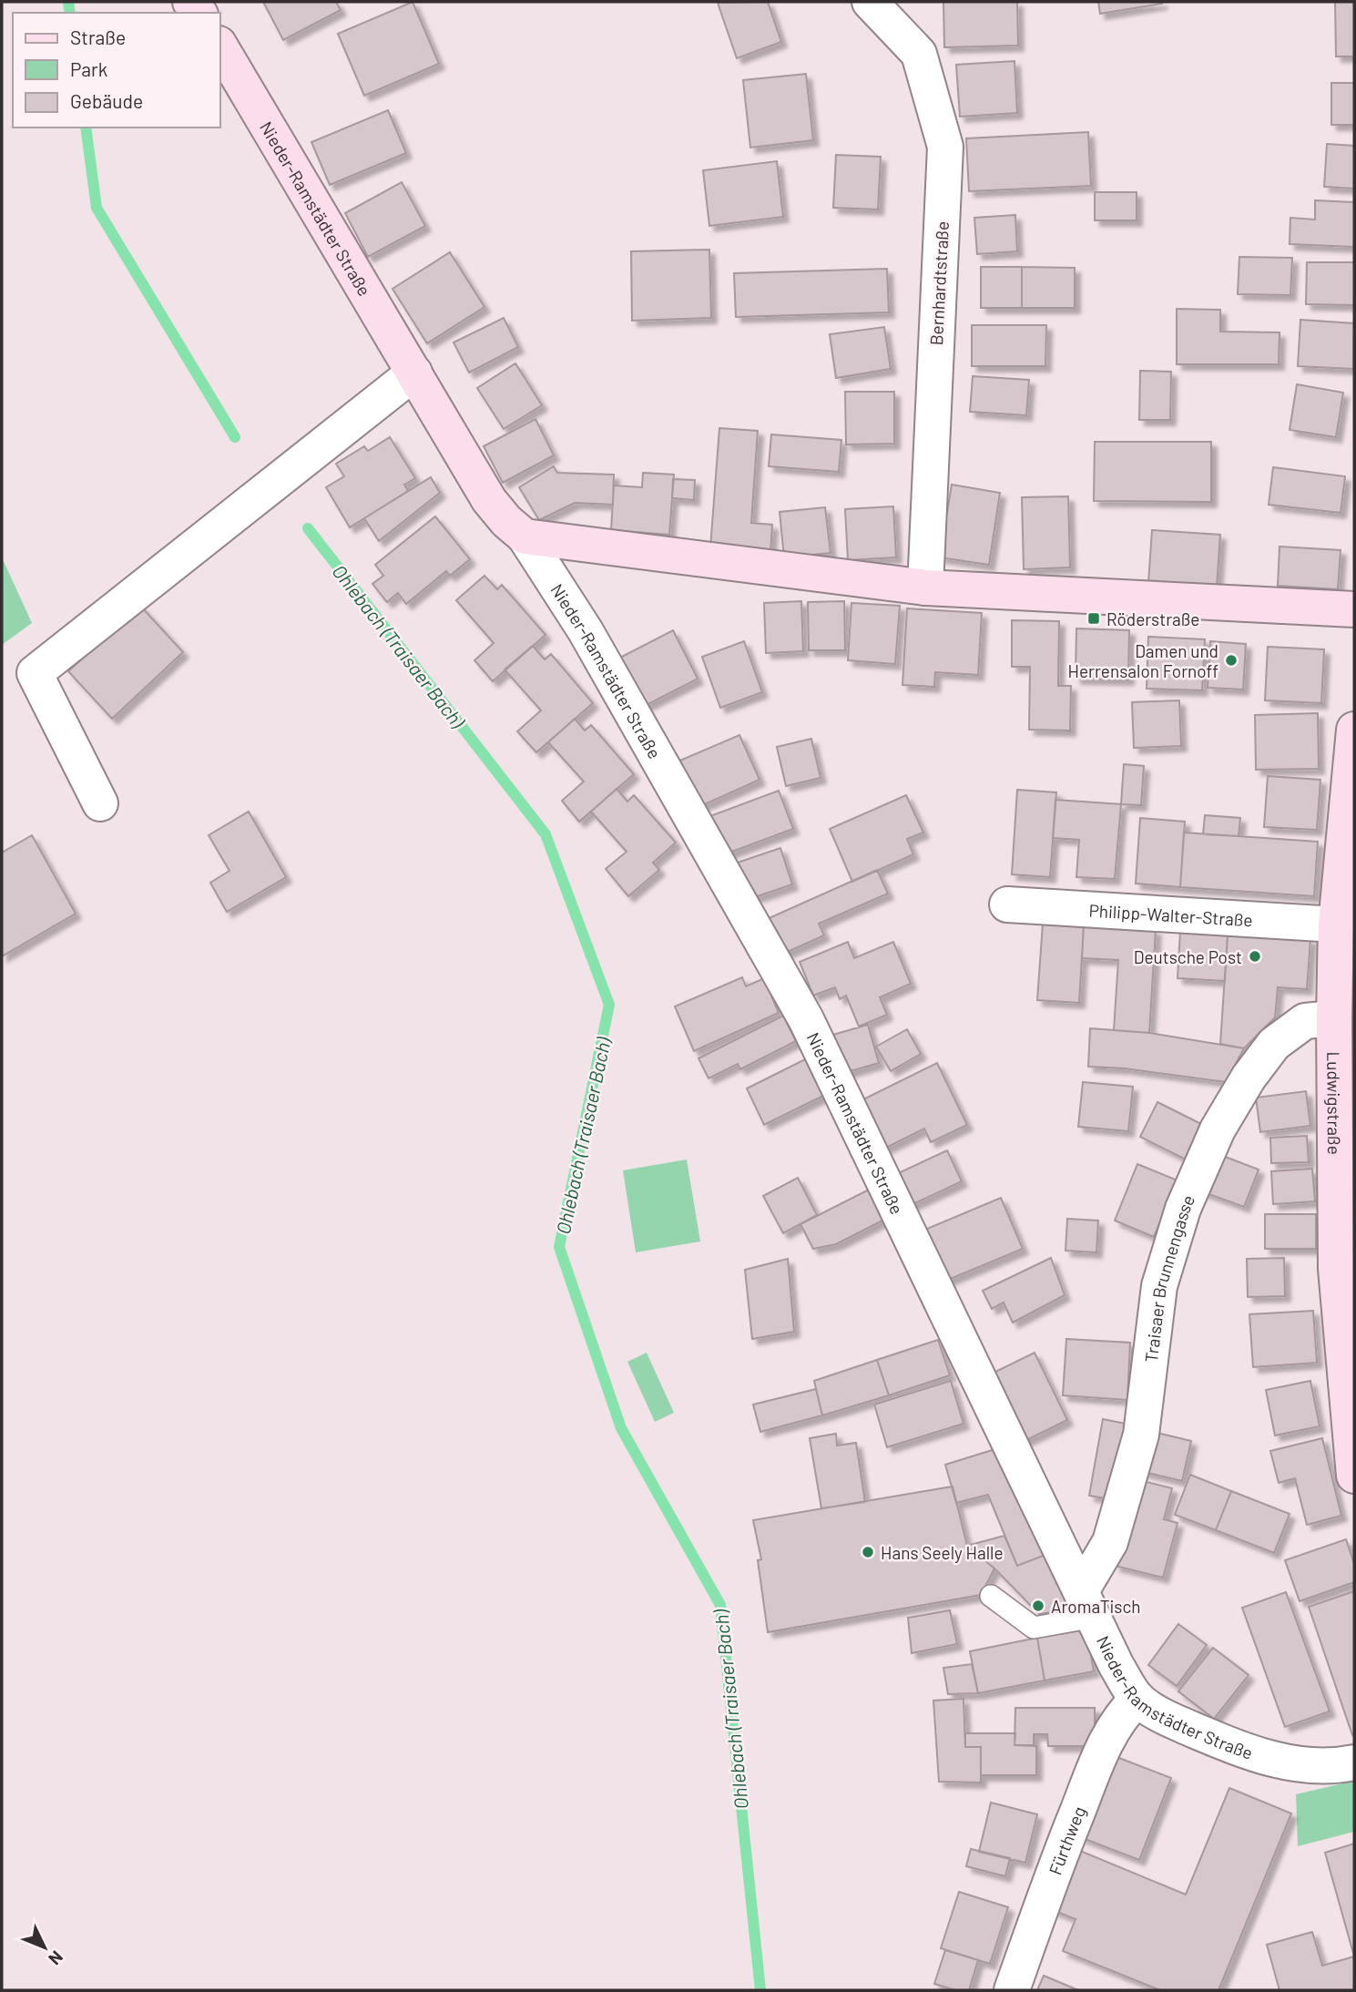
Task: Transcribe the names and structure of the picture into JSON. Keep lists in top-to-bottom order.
{
  "streets": {
    "street": [
      "Nieder-Ramstädter Straße",
      "Bernhardtstraße",
      "Philipp-Walter-Straße",
      "Ludwigstraße",
      "Traisaer Brunnengasse",
      "Fürthweg"
    ]
  },
  "crossings": [
    ["Nieder-Ramstädter Straße", "Traisaer Brunnengasse"],
    ["Nieder-Ramstädter Straße", "Fürthweg"],
    ["Philipp-Walter-Straße", "Ludwigstraße"],
    ["Ludwigstraße", "Traisaer Brunnengasse"]
  ],
  "water": ["Ohlebach (Traisaer Bach)"],
  "places": {
    "transit": ["Röderstraße"],
    "other": [
      "Damen und Herrensalon Fornoff",
      "Deutsche Post",
      "Hans Seely Halle",
      "AromaTisch"
    ]
  },
  "legend": ["Straße", "Park", "Gebäude"],
  "north": "bottom right"
}
